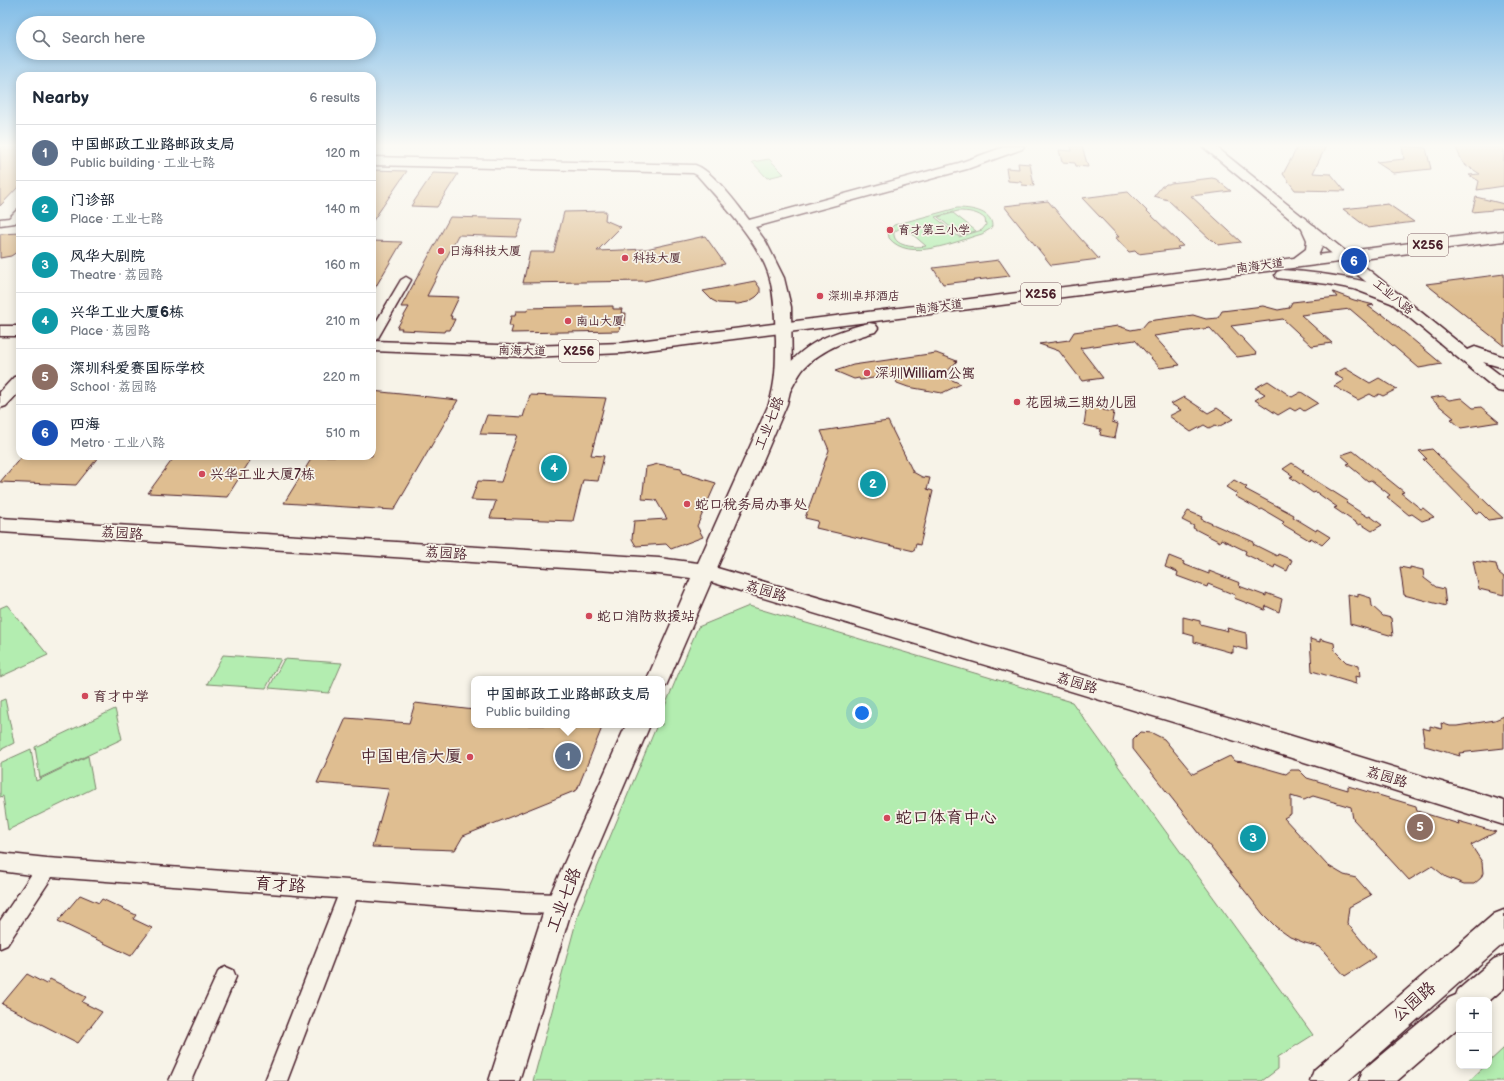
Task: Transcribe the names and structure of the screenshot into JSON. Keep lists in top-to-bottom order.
{
  "streets": {
    "main road": ["X256", "南海大道"],
    "street": [
      "工业八路",
      "工业七路",
      "荔园路",
      "育才路",
      "公园路"
    ]
  },
  "crossings": [
    ["南海大道", "工业八路"],
    ["南海大道", "工业七路"],
    ["工业七路", "荔园路"],
    ["工业七路", "育才路"]
  ],
  "places": [
    "育才第三小学",
    "日海科技大厦",
    "科技大厦",
    "深圳卓邦酒店",
    "南山大厦",
    "深圳William公寓",
    "花园城三期幼儿园",
    "兴华工业大厦7栋",
    "蛇口税务局办事处",
    "蛇口消防救援站",
    "育才中学",
    "中国电信大厦",
    "蛇口体育中心"
  ],
  "page": {
    "search": "Search here",
    "heading": ["Nearby", "6 results"],
    "list": [
      {
        "mark": "1",
        "name": "中国邮政工业路邮政支局",
        "note": "Public building · 工业七路",
        "value": "120 m"
      },
      {
        "mark": "2",
        "name": "门诊部",
        "note": "Place · 工业七路",
        "value": "140 m"
      },
      {
        "mark": "3",
        "name": "风华大剧院",
        "note": "Theatre · 荔园路",
        "value": "160 m"
      },
      {
        "mark": "4",
        "name": "兴华工业大厦6栋",
        "note": "Place · 荔园路",
        "value": "210 m"
      },
      {
        "mark": "5",
        "name": "深圳科爱赛国际学校",
        "note": "School · 荔园路",
        "value": "220 m"
      },
      {
        "mark": "6",
        "name": "四海",
        "note": "Metro · 工业八路",
        "value": "510 m"
      }
    ],
    "pins": [
      "6",
      "4",
      "2",
      "1",
      "5",
      "3"
    ],
    "popup": ["中国邮政工业路邮政支局", "Public building"],
    "map_buttons": ["+", "−"]
  }
}
